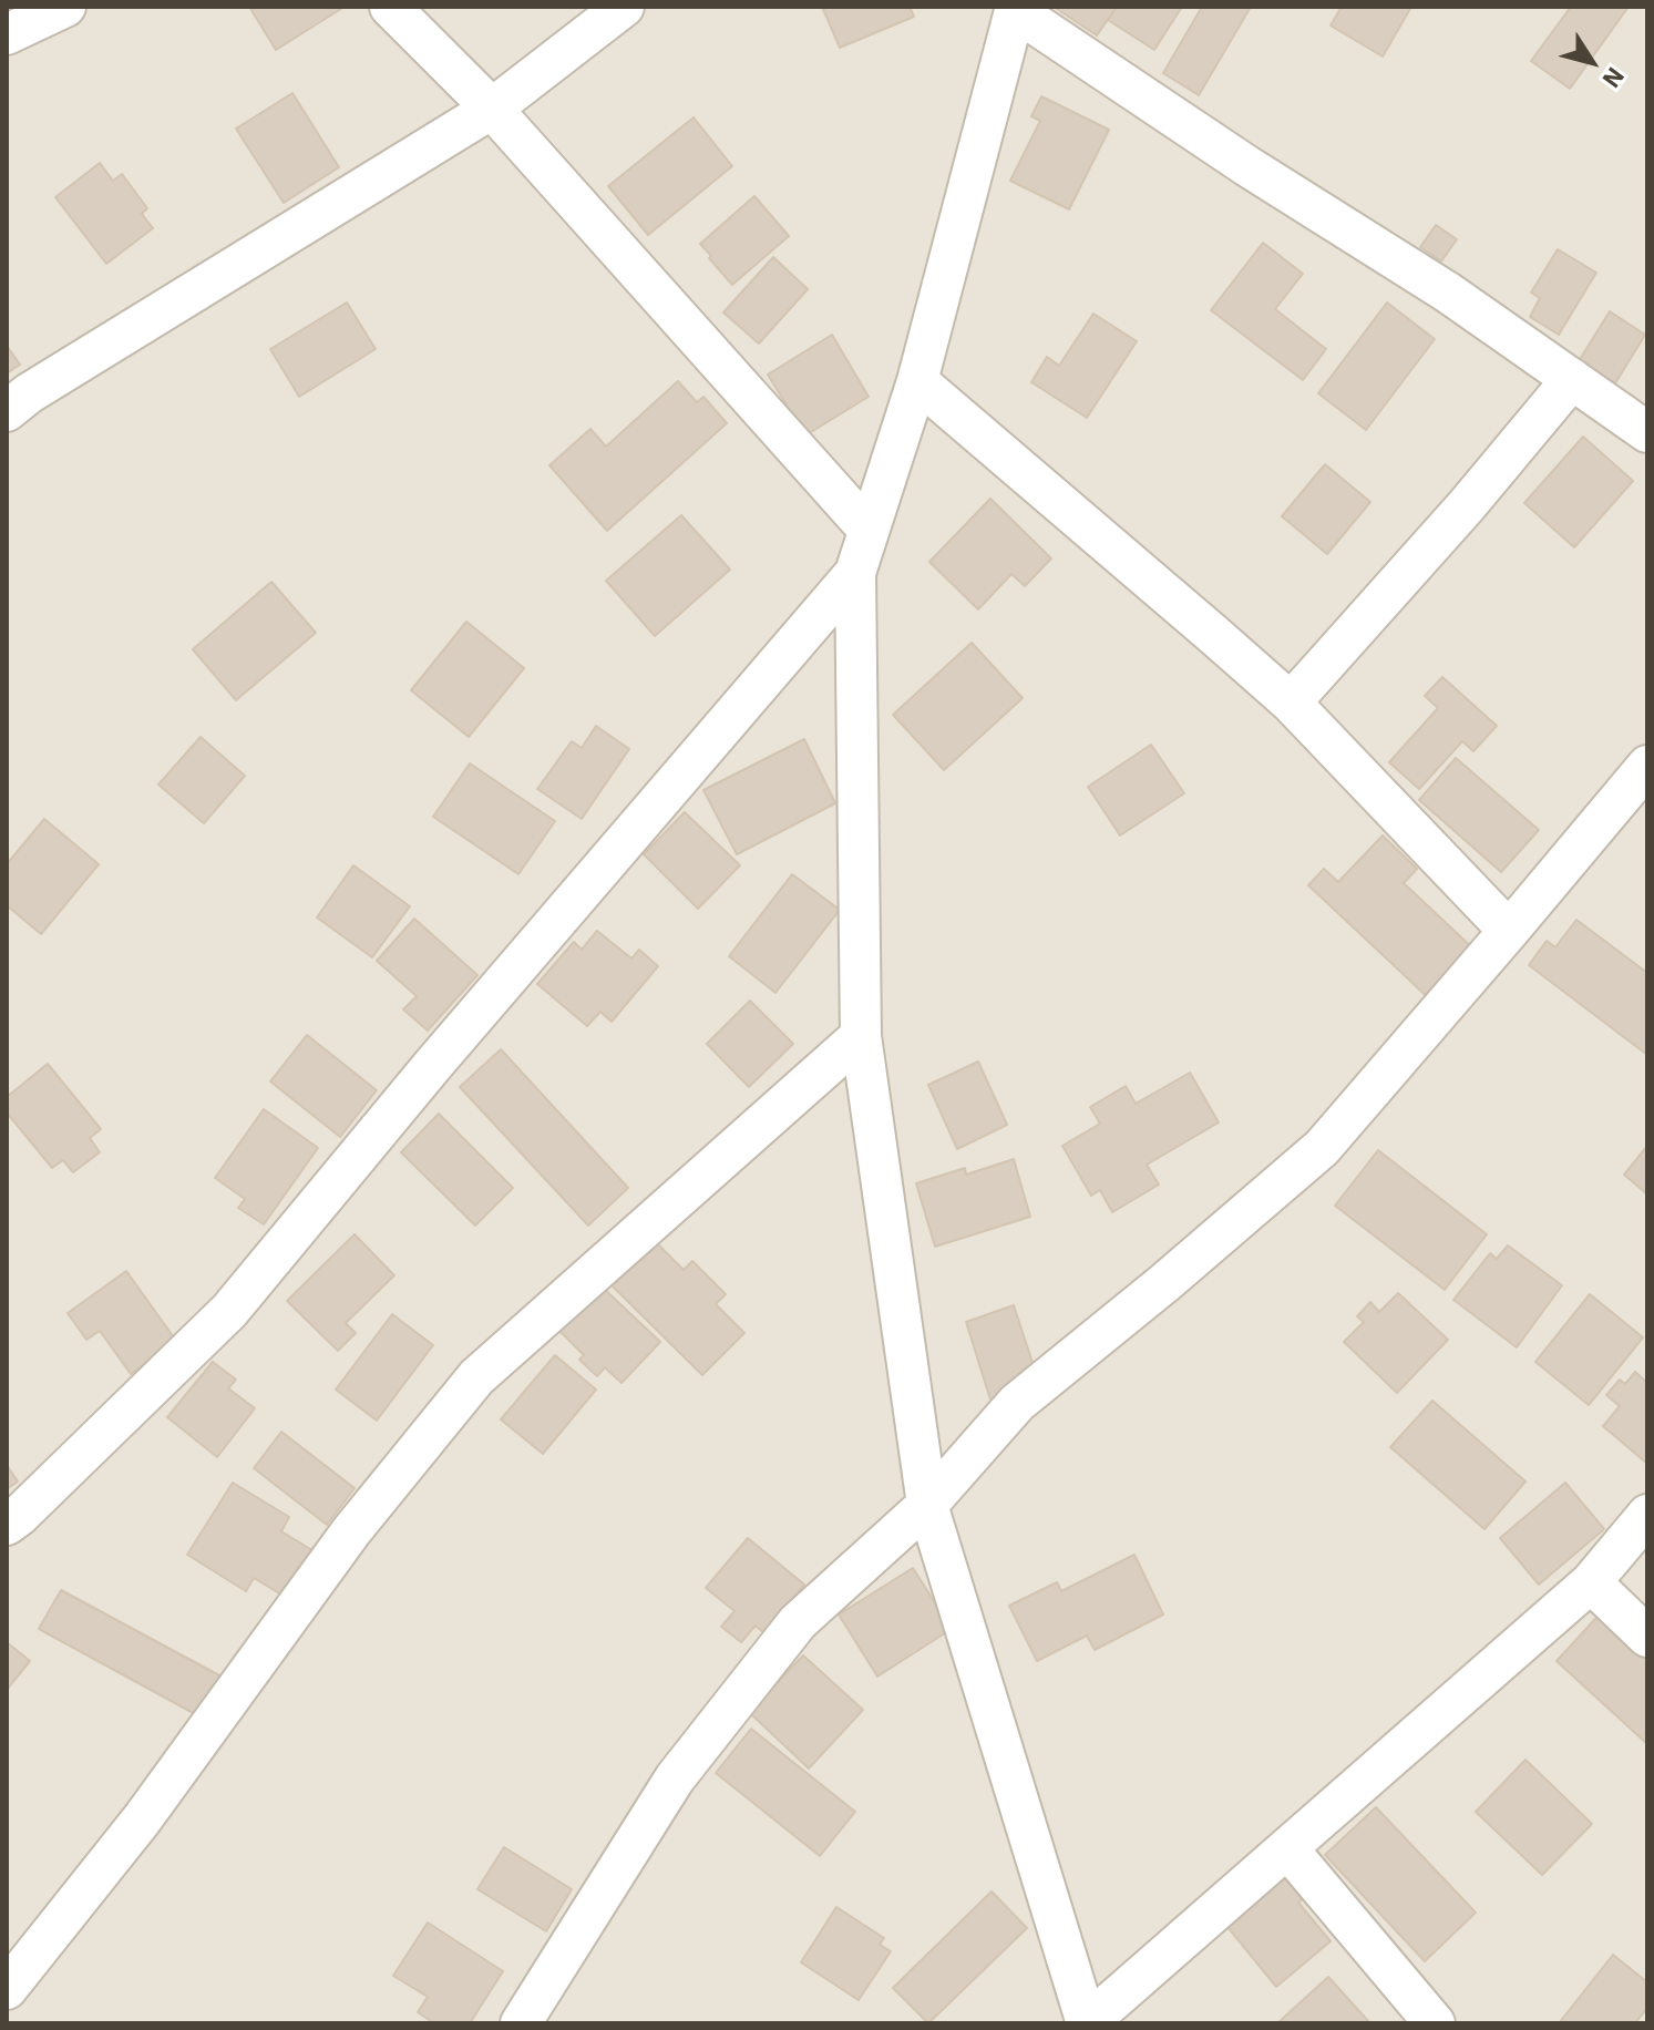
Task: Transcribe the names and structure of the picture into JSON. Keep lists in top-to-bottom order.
{
  "north": "bottom right"
}
